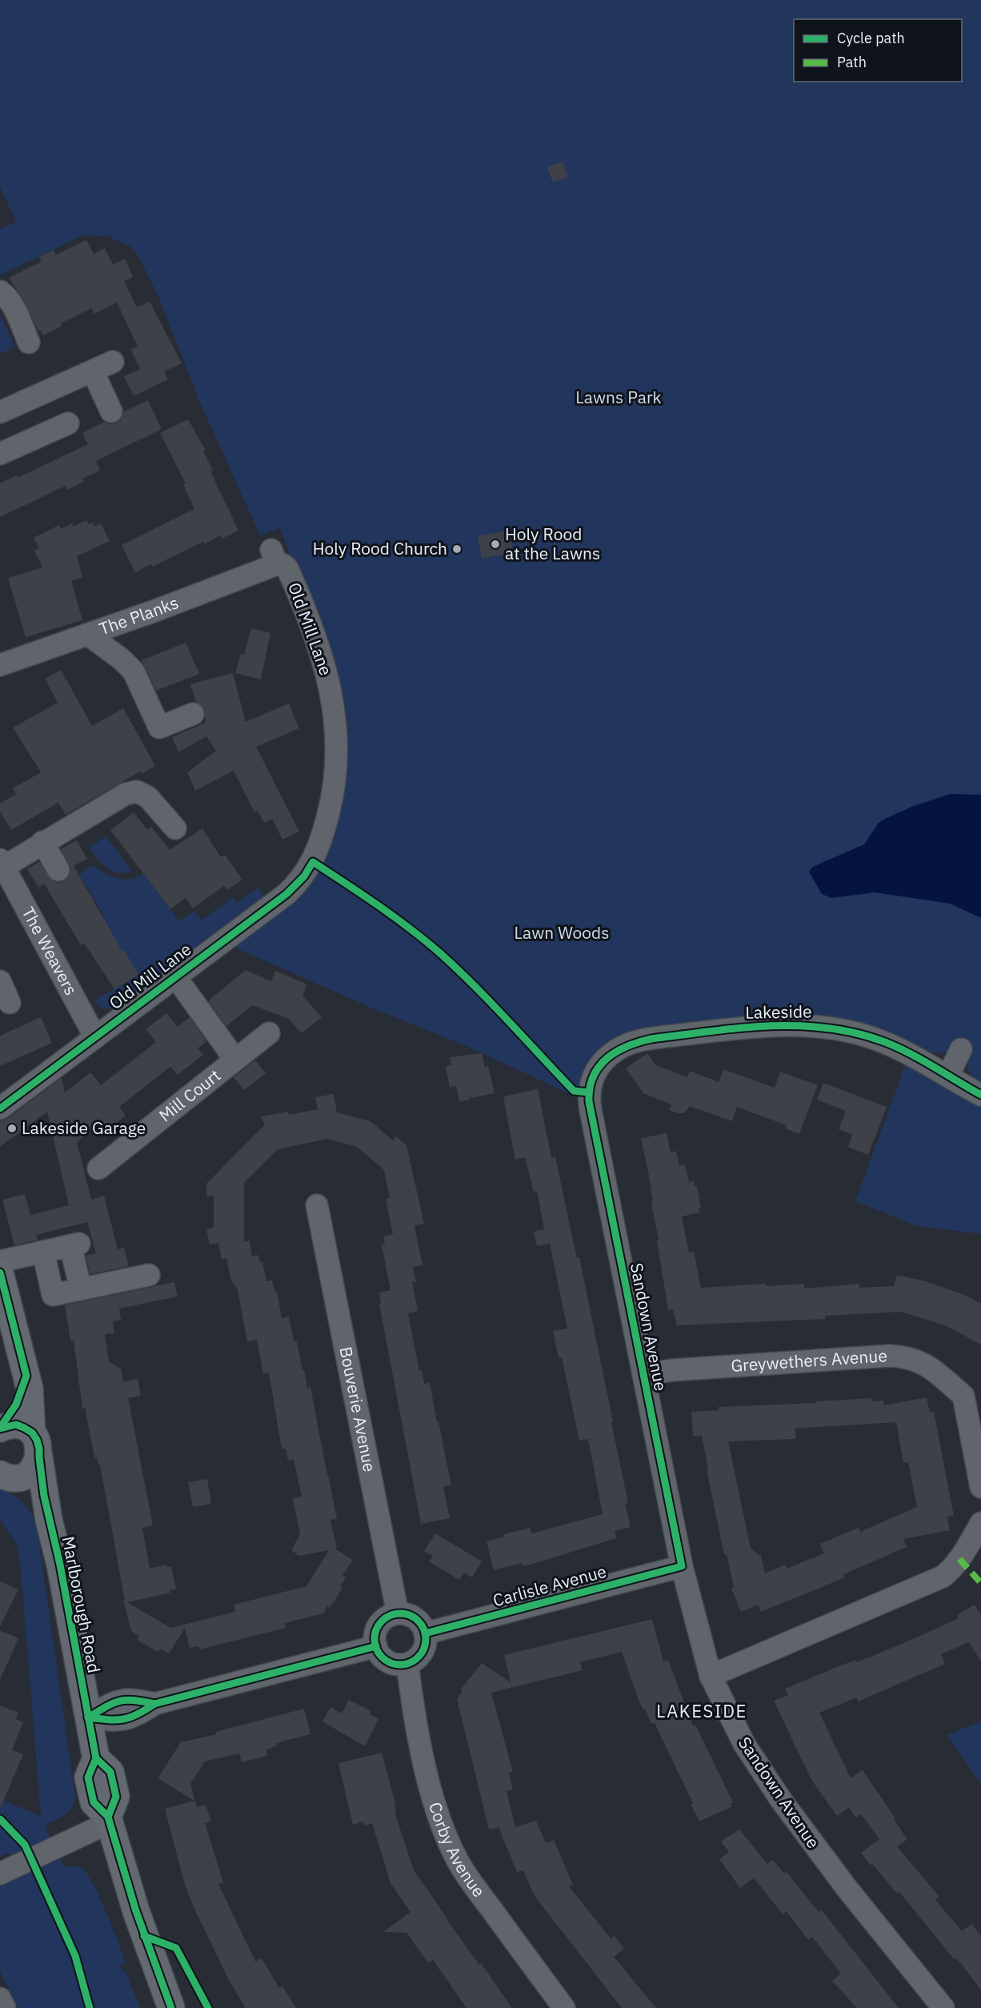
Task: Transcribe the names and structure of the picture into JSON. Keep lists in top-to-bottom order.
{
  "streets": {
    "main road": ["Marlborough Road"],
    "street": [
      "The Planks",
      "Old Mill Lane",
      "The Weavers",
      "Lakeside",
      "Mill Court",
      "Sandown Avenue",
      "Greywethers Avenue",
      "Bouverie Avenue",
      "Carlisle Avenue",
      "Corby Avenue"
    ]
  },
  "crossings": [
    ["The Planks", "Old Mill Lane"],
    ["Old Mill Lane", "The Weavers"],
    ["Old Mill Lane", "Mill Court"],
    ["Lakeside", "Sandown Avenue"],
    ["Sandown Avenue", "Greywethers Avenue"],
    ["Sandown Avenue", "Carlisle Avenue"],
    ["Bouverie Avenue", "Carlisle Avenue"],
    ["Bouverie Avenue", "Corby Avenue"],
    ["Carlisle Avenue", "Corby Avenue"]
  ],
  "districts": ["LAKESIDE"],
  "parks": ["Lawns Park", "Lawn Woods"],
  "places": ["Holy Rood at the Lawns", "Holy Rood Church", "Lakeside Garage"],
  "legend": ["Cycle path", "Path"]
}
